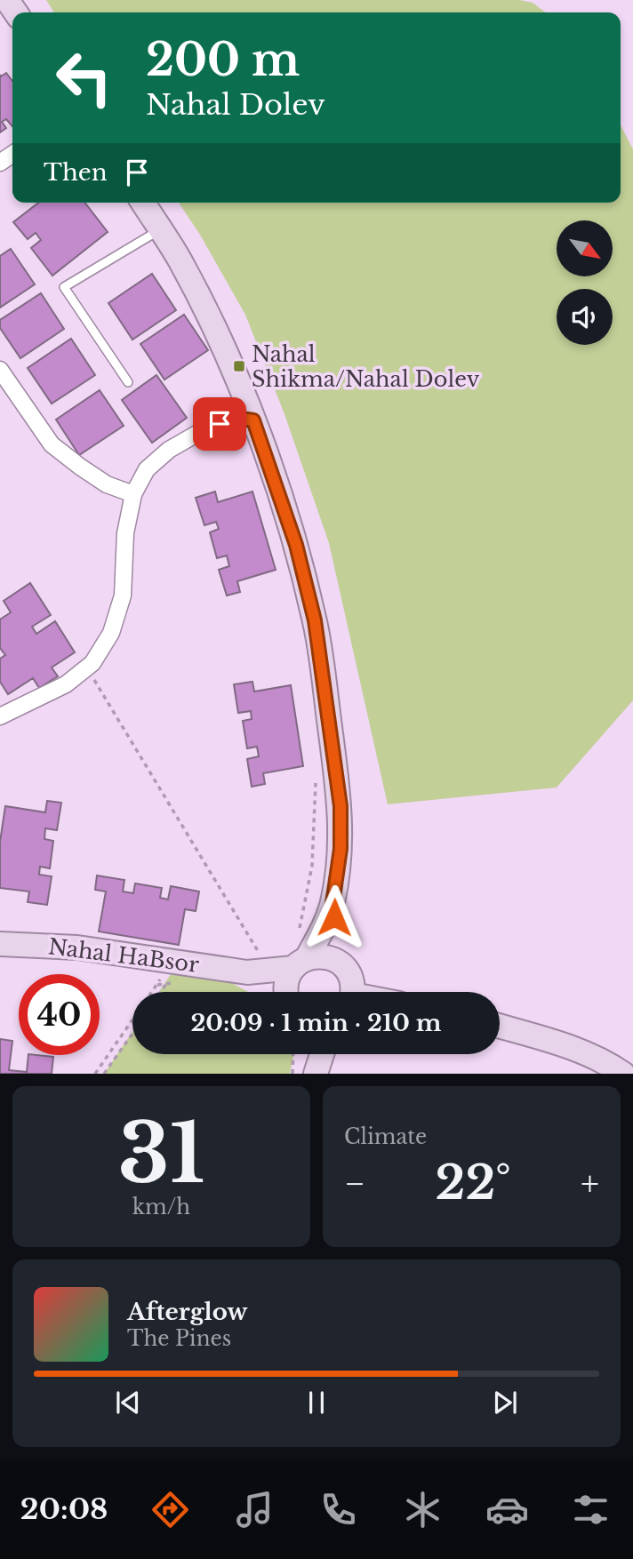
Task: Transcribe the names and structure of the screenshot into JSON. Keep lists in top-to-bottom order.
{
  "streets": {
    "street": ["Nahal HaBsor"]
  },
  "places": {
    "transit": ["Nahal Shikma/Nahal Dolev"]
  },
  "north": "bottom right",
  "page": {
    "turn": ["200 m", "Nahal Dolev"],
    "then": "Then",
    "limit": "40",
    "trip": "20:09 · 1 min · 210 m",
    "tile": [
      ["31", "km/h"],
      "Climate"
    ],
    "heat": ["−", "22°", "+"],
    "song": ["Afterglow", "The Pines"],
    "tabs": "20:08"
  }
}
